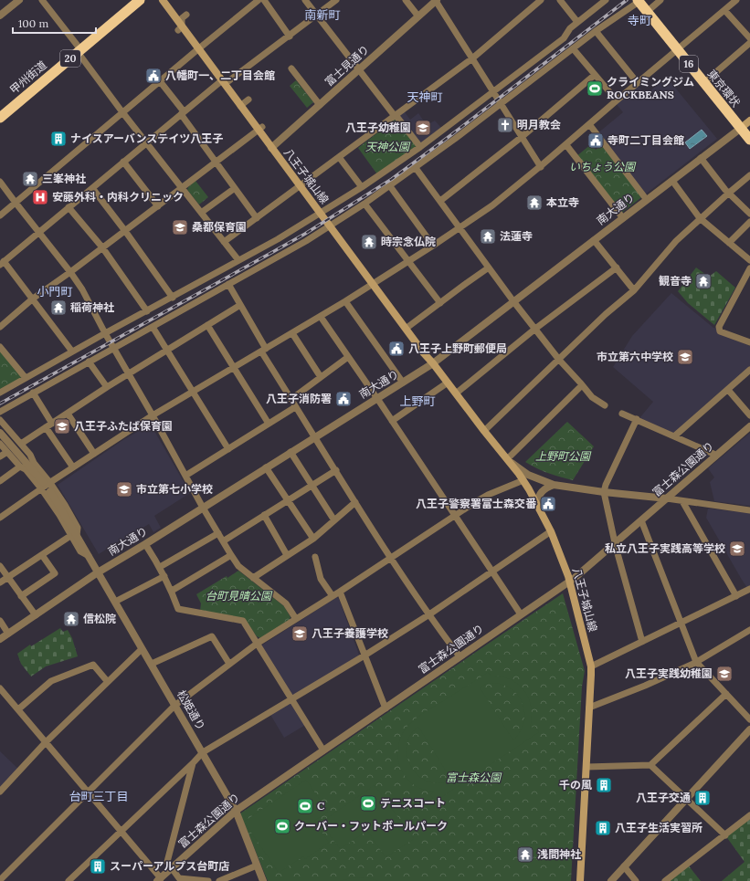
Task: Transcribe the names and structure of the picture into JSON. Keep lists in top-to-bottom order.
{
  "streets": {
    "highway": [
      "20",
      "16",
      "甲州街道",
      "東京環状"
    ],
    "main road": ["八王子城山線", "南大通り"],
    "street": ["富士見通り", "富士森公園通り", "松姫通り"]
  },
  "crossings": [
    ["富士見通り", "八王子城山線"],
    ["東京環状", "南大通り"],
    ["八王子城山線", "南大通り"],
    ["八王子城山線", "富士森公園通り"],
    ["南大通り", "松姫通り"],
    ["富士森公園通り", "松姫通り"]
  ],
  "districts": [
    "南新町",
    "寺町",
    "天神町",
    "小門町",
    "上野町",
    "台町三丁目"
  ],
  "parks": [
    "天神公園",
    "いちょう公園",
    "上野町公園",
    "台町見晴公園",
    "富士森公園"
  ],
  "places": {
    "public building": [
      "八幡町一、二丁目会館",
      "寺町二丁目会館",
      "八王子上野町郵便局",
      "八王子消防署",
      "八王子警察署富士森交番"
    ],
    "sports": [
      "クライミングジム ROCKBEANS",
      "テニスコート",
      "C",
      "クーバー・フットボールパーク"
    ],
    "church": ["明月教会"],
    "school or university": [
      "八王子幼稚園",
      "桑都保育園",
      "市立第六中学校",
      "八王子ふたば保育園",
      "市立第七小学校",
      "私立八王子実践高等学校",
      "八王子養護学校",
      "八王子実践幼稚園"
    ],
    "building": [
      "ナイスアーバンステイツ八王子",
      "千の風",
      "八王子交通",
      "八王子生活実習所",
      "スーパーアルプス台町店"
    ],
    "temple": [
      "三峯神社",
      "本立寺",
      "法蓮寺",
      "時宗念仏院",
      "観音寺",
      "稲荷神社",
      "信松院",
      "浅間神社"
    ],
    "hospital": ["安藤外科・内科クリニック"]
  },
  "scale_bar": "100 m"
}
